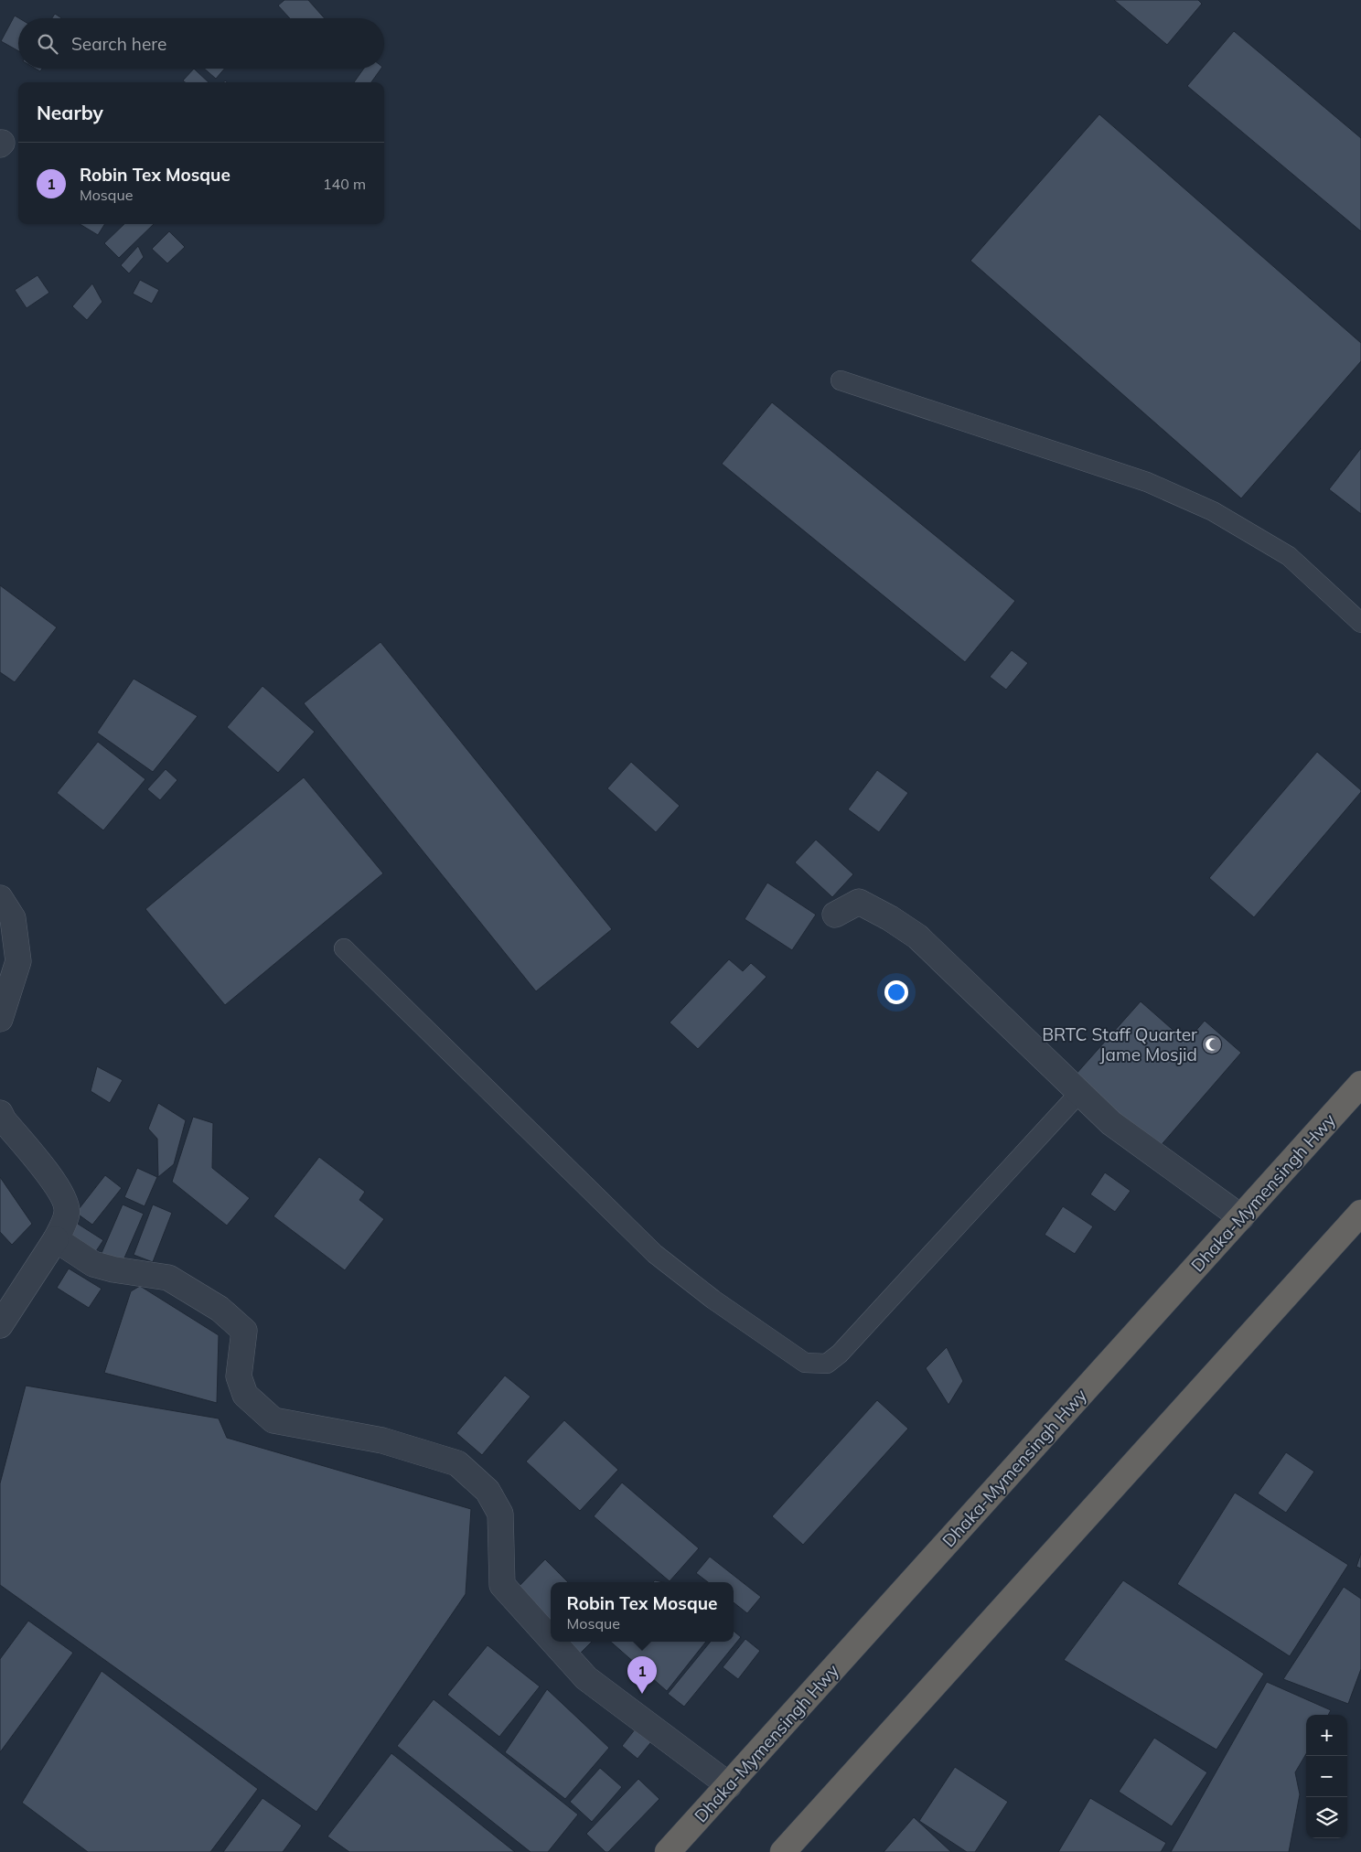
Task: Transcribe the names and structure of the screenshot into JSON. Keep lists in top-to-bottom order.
{
  "streets": {
    "highway": ["Dhaka-Mymensingh Hwy"]
  },
  "places": {
    "mosque": ["BRTC Staff Quarter Jame Mosjid"]
  },
  "page": {
    "search": "Search here",
    "heading": "Nearby",
    "list": [
      {
        "mark": "1",
        "name": "Robin Tex Mosque",
        "note": "Mosque",
        "value": "140 m"
      }
    ],
    "popup": ["Robin Tex Mosque", "Mosque"],
    "pins": "1",
    "map_buttons": ["+", "−"]
  }
}
